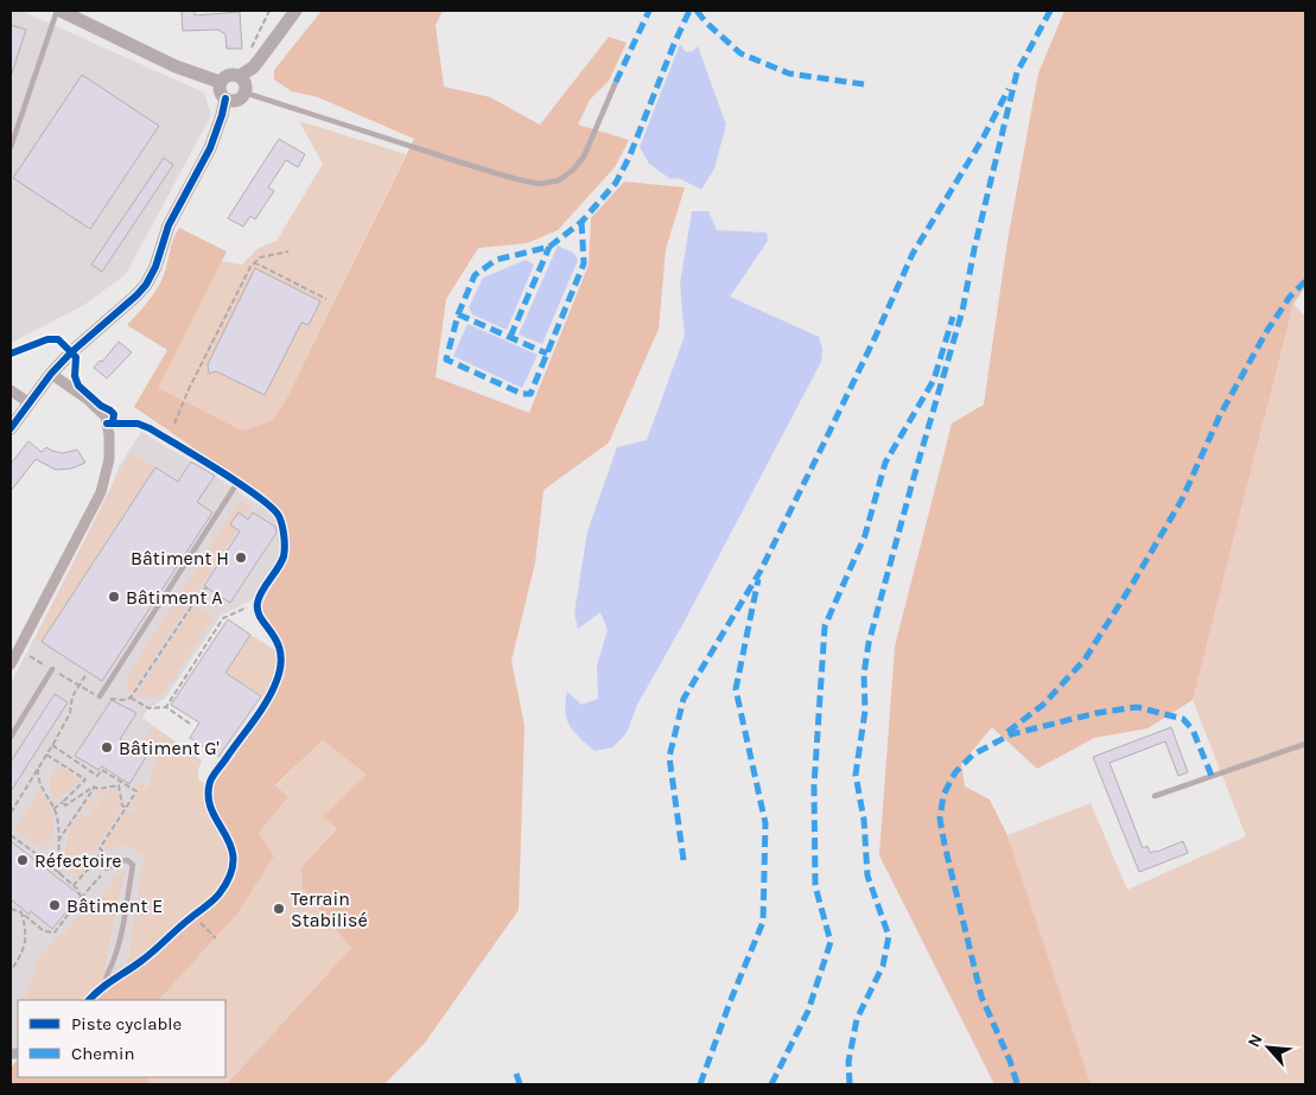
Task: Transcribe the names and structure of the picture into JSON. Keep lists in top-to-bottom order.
{
  "places": [
    "Bâtiment H",
    "Bâtiment A",
    "Bâtiment G'",
    "Réfectoire",
    "Bâtiment E",
    "Terrain Stabilisé"
  ],
  "legend": ["Piste cyclable", "Chemin"],
  "north": "top left"
}
